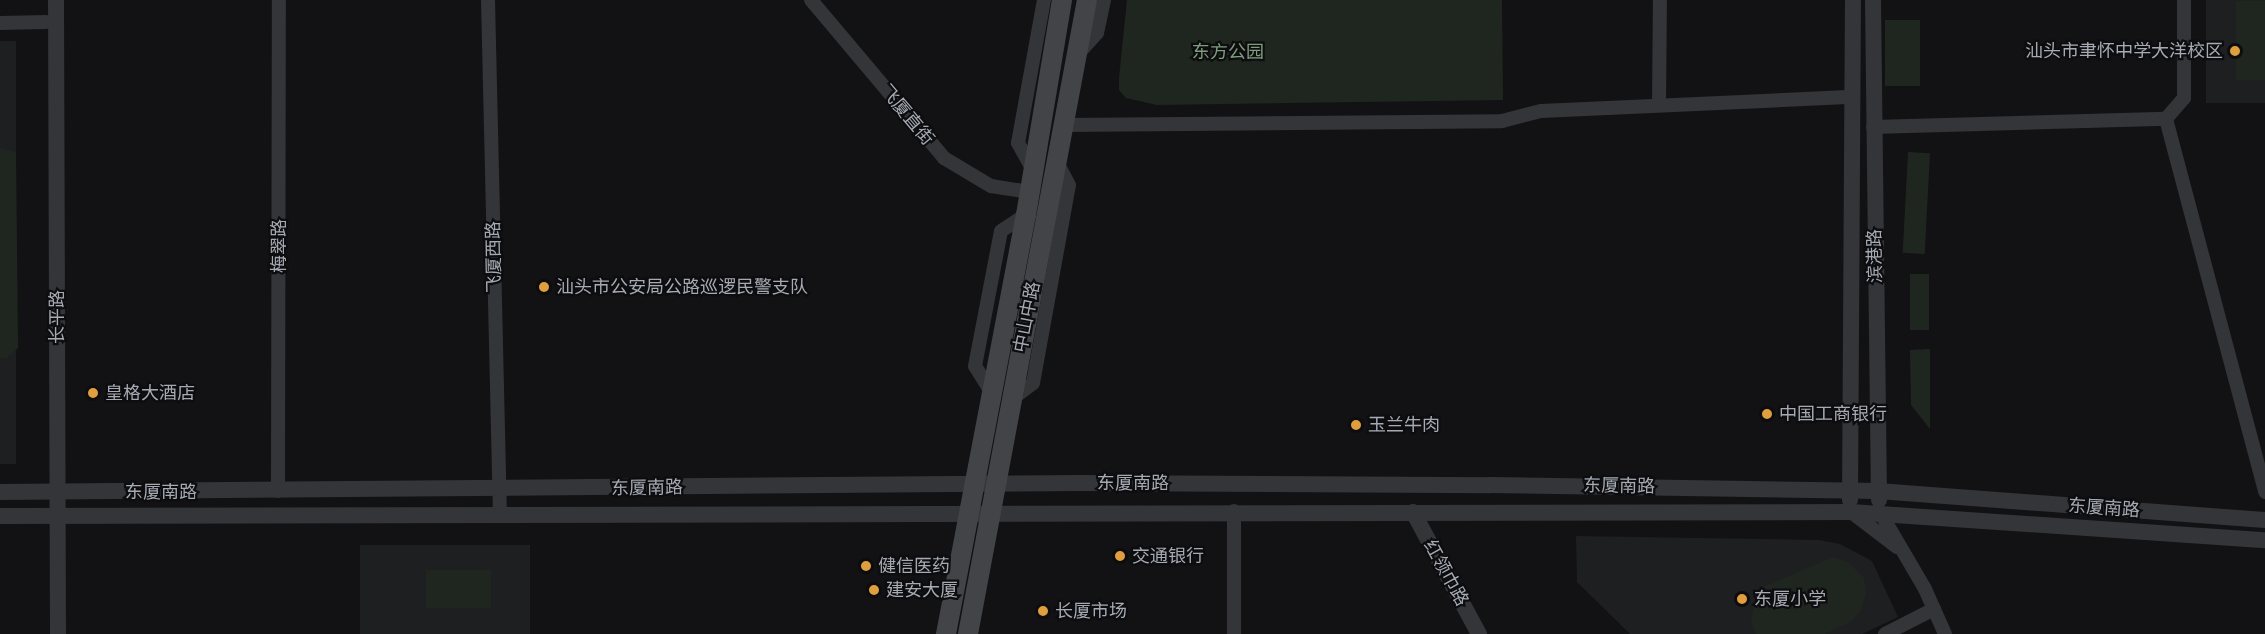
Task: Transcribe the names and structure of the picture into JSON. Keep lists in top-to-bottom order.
{
  "streets": {
    "main road": ["中山中路"],
    "street": [
      "飞厦直街",
      "梅翠路",
      "滨港路",
      "飞厦西路",
      "长平路",
      "东厦南路",
      "红领巾路"
    ]
  },
  "crossings": [
    ["飞厦直街", "中山中路"],
    ["梅翠路", "东厦南路"],
    ["滨港路", "东厦南路"],
    ["飞厦西路", "东厦南路"],
    ["长平路", "东厦南路"],
    ["中山中路", "东厦南路"],
    ["东厦南路", "红领巾路"]
  ],
  "parks": ["东方公园"],
  "places": [
    "汕头市聿怀中学大洋校区",
    "汕头市公安局公路巡逻民警支队",
    "皇格大酒店",
    "中国工商银行",
    "玉兰牛肉",
    "交通银行",
    "健信医药",
    "建安大厦",
    "东厦小学",
    "长厦市场"
  ]
}
